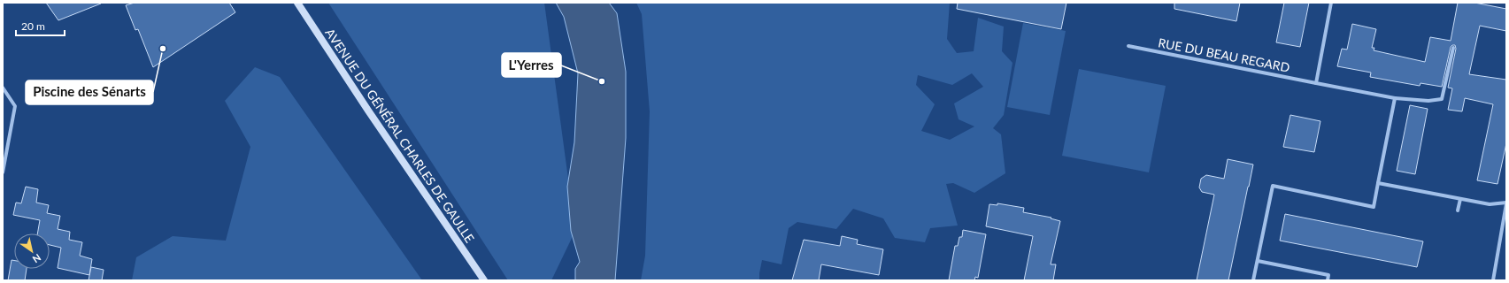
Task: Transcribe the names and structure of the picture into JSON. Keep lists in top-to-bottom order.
{
  "streets": {
    "main road": ["AVENUE DU GÉNÉRAL CHARLES DE GAULLE"],
    "street": ["RUE DU BEAU REGARD"]
  },
  "places": ["Piscine des Sénarts", "L'Yerres"],
  "scale_bar": "20 m",
  "north": "bottom right"
}
